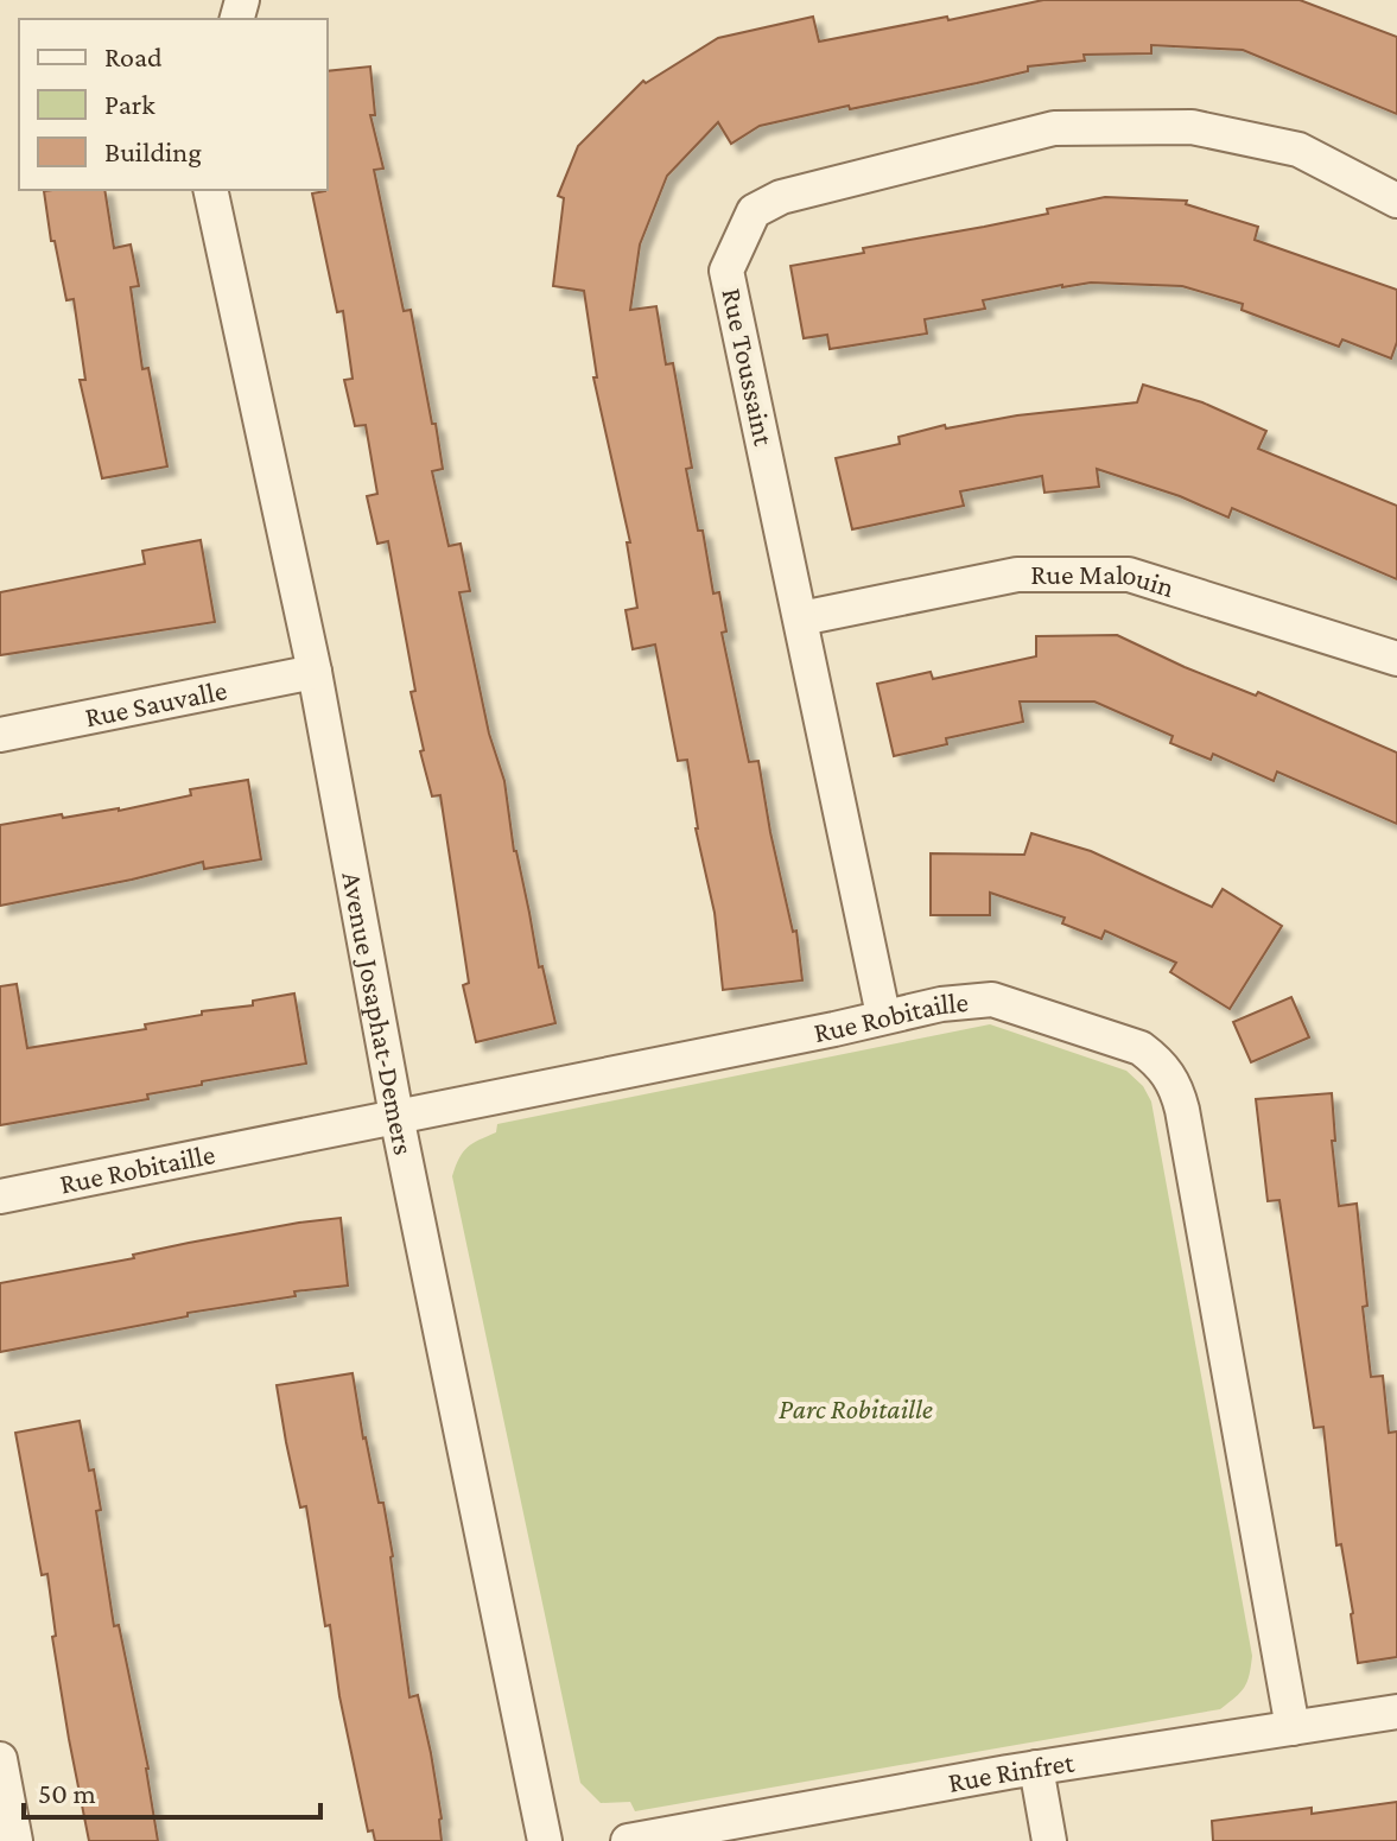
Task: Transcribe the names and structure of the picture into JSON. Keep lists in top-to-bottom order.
{
  "streets": {
    "street": [
      "Rue Toussaint",
      "Rue Malouin",
      "Rue Sauvalle",
      "Avenue Josaphat-Demers",
      "Rue Robitaille",
      "Rue Rinfret"
    ]
  },
  "crossings": [
    ["Rue Toussaint", "Rue Malouin"],
    ["Rue Toussaint", "Rue Robitaille"],
    ["Rue Sauvalle", "Avenue Josaphat-Demers"],
    ["Avenue Josaphat-Demers", "Rue Robitaille"],
    ["Rue Robitaille", "Rue Rinfret"]
  ],
  "parks": ["Parc Robitaille"],
  "legend": ["Road", "Park", "Building"],
  "scale_bar": "50 m"
}
